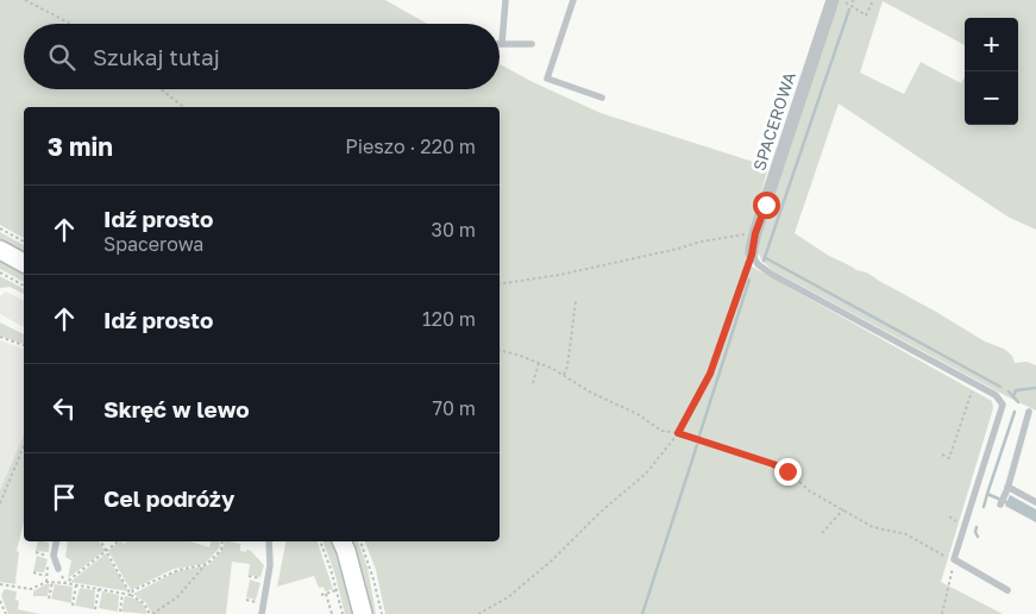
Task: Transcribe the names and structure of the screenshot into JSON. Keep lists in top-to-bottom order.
{
  "streets": {
    "street": ["SPACEROWA"]
  },
  "page": {
    "map_buttons": ["+", "−"],
    "search": "Szukaj tutaj",
    "heading": ["3 min", "Pieszo · 220 m"],
    "list": [
      ["Idź prosto", "Spacerowa", "30 m"],
      ["Idź prosto", "120 m"],
      ["Skręć w lewo", "70 m"],
      "Cel podróży"
    ]
  }
}
